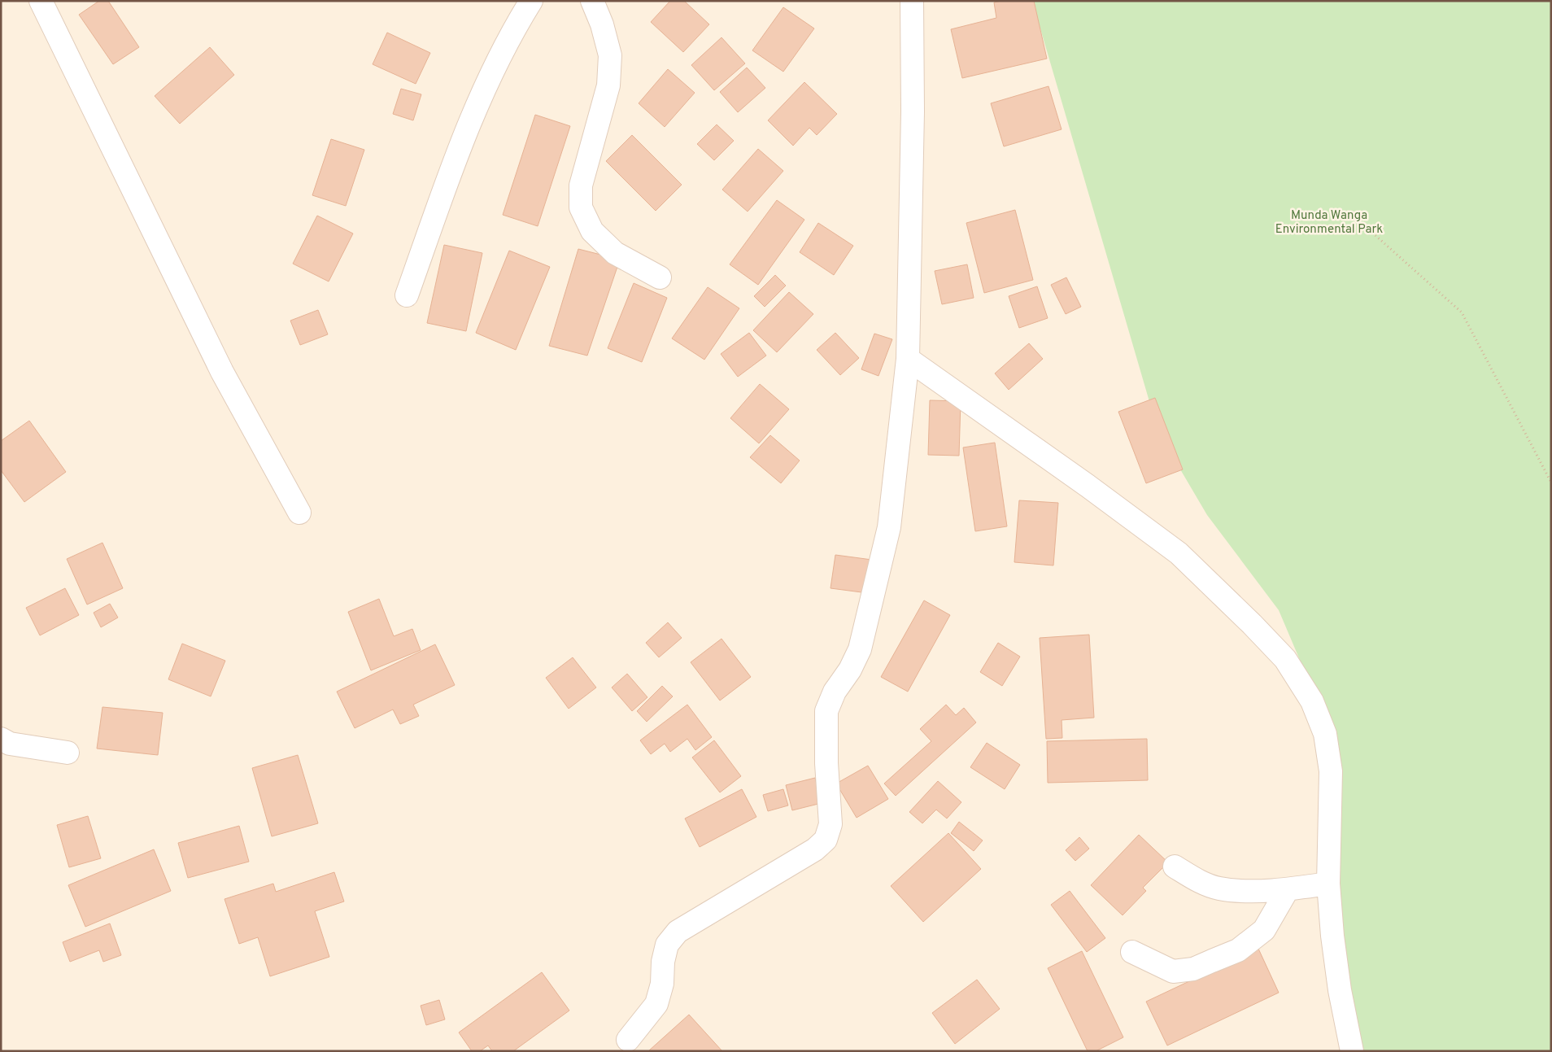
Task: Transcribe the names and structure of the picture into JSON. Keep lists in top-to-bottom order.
{
  "parks": ["Munda Wanga Environmental Park"]
}
